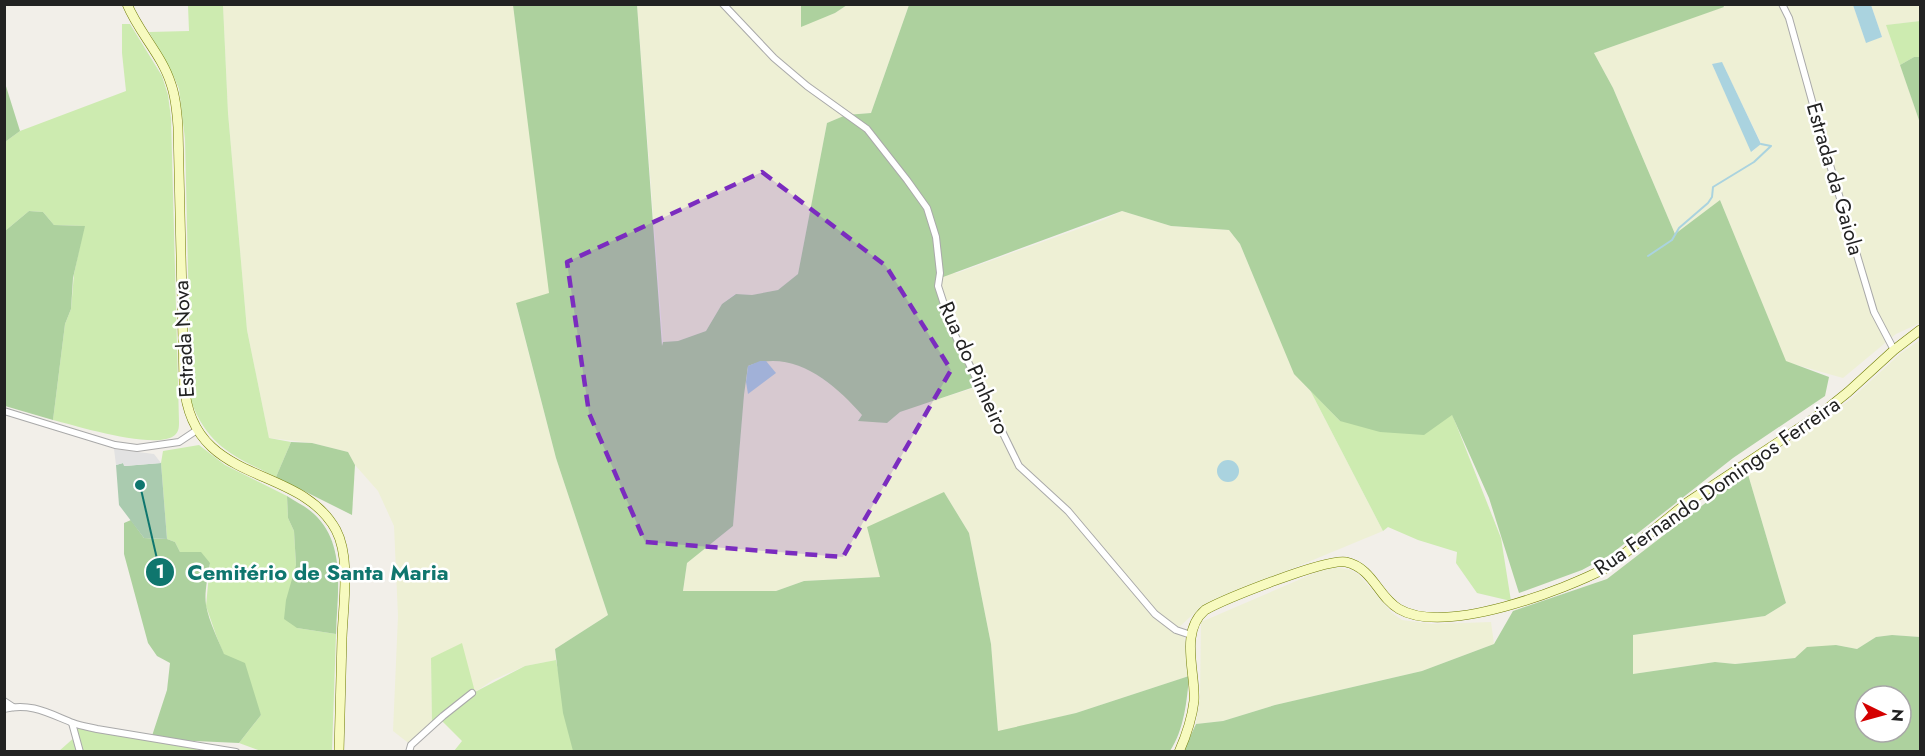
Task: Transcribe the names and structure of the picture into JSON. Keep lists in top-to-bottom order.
{
  "streets": {
    "street": [
      "Estrada da Gaiola",
      "Estrada Nova",
      "Rua do Pinheiro",
      "Rua Fernando Domingos Ferreira"
    ]
  },
  "crossings": [
    ["Estrada da Gaiola", "Rua Fernando Domingos Ferreira"],
    ["Rua do Pinheiro", "Rua Fernando Domingos Ferreira"]
  ],
  "places": ["Cemitério de Santa Maria"],
  "north": "right"
}
